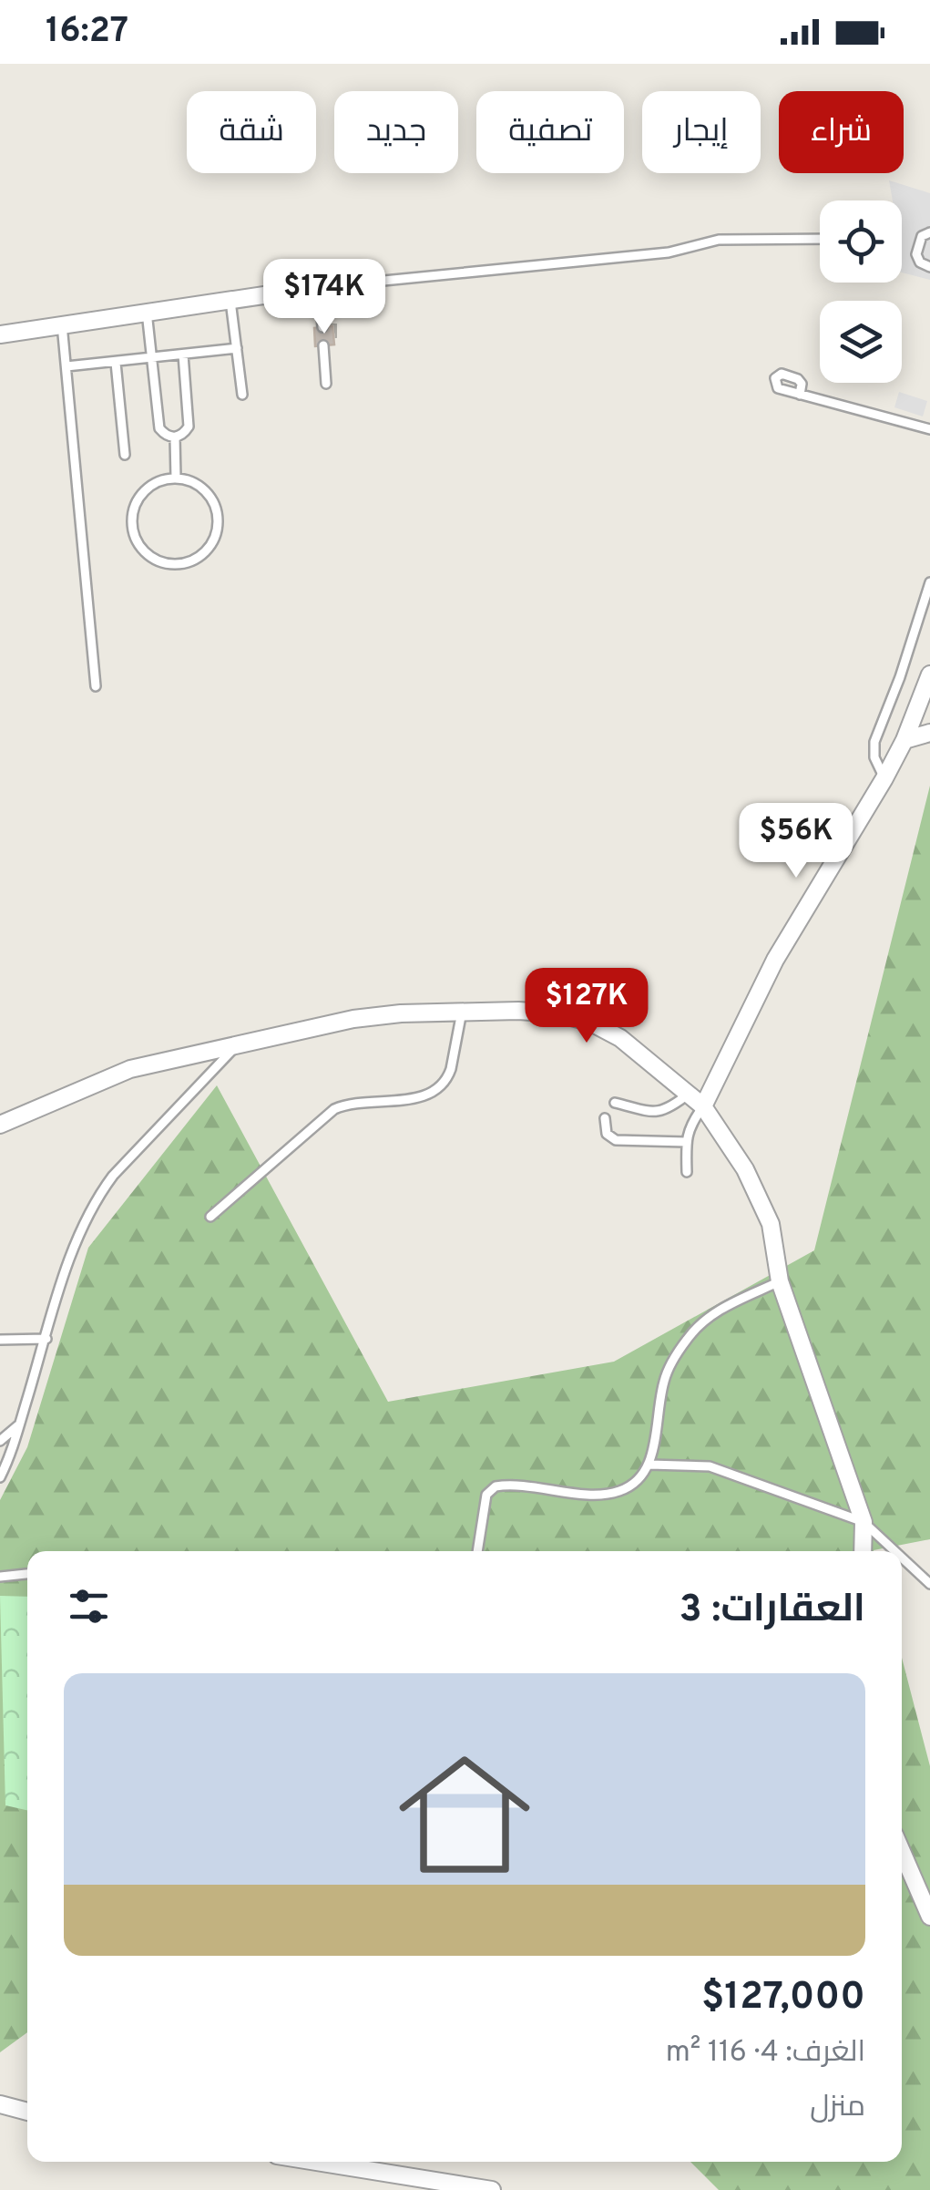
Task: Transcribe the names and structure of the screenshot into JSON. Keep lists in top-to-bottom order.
{
  "page": {
    "status": "16:27",
    "chip": [
      "شراء",
      "إيجار",
      "تصفية",
      "جديد",
      "شقة"
    ],
    "price": ["$174K", "$56K", "$127K"],
    "heading": "العقارات: 3",
    "list": [
      {
        "name": "$127,000",
        "note": "الغرف: 4 · 116 m² · منزل"
      }
    ]
  }
}
